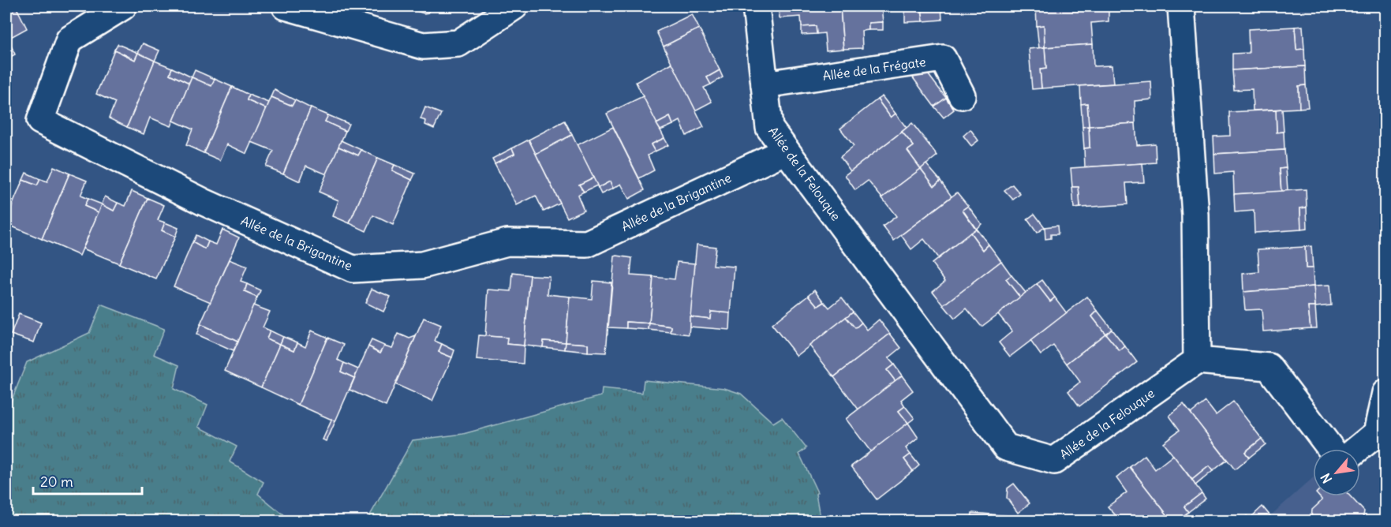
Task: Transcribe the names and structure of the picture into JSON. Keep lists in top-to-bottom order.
{
  "streets": {
    "street": ["Allée de la Frégate", "Allée de la Felouque", "Allée de la Brigantine"]
  },
  "crossings": [
    ["Allée de la Frégate", "Allée de la Felouque"],
    ["Allée de la Felouque", "Allée de la Brigantine"]
  ],
  "scale_bar": "20 m",
  "north": "bottom left"
}
